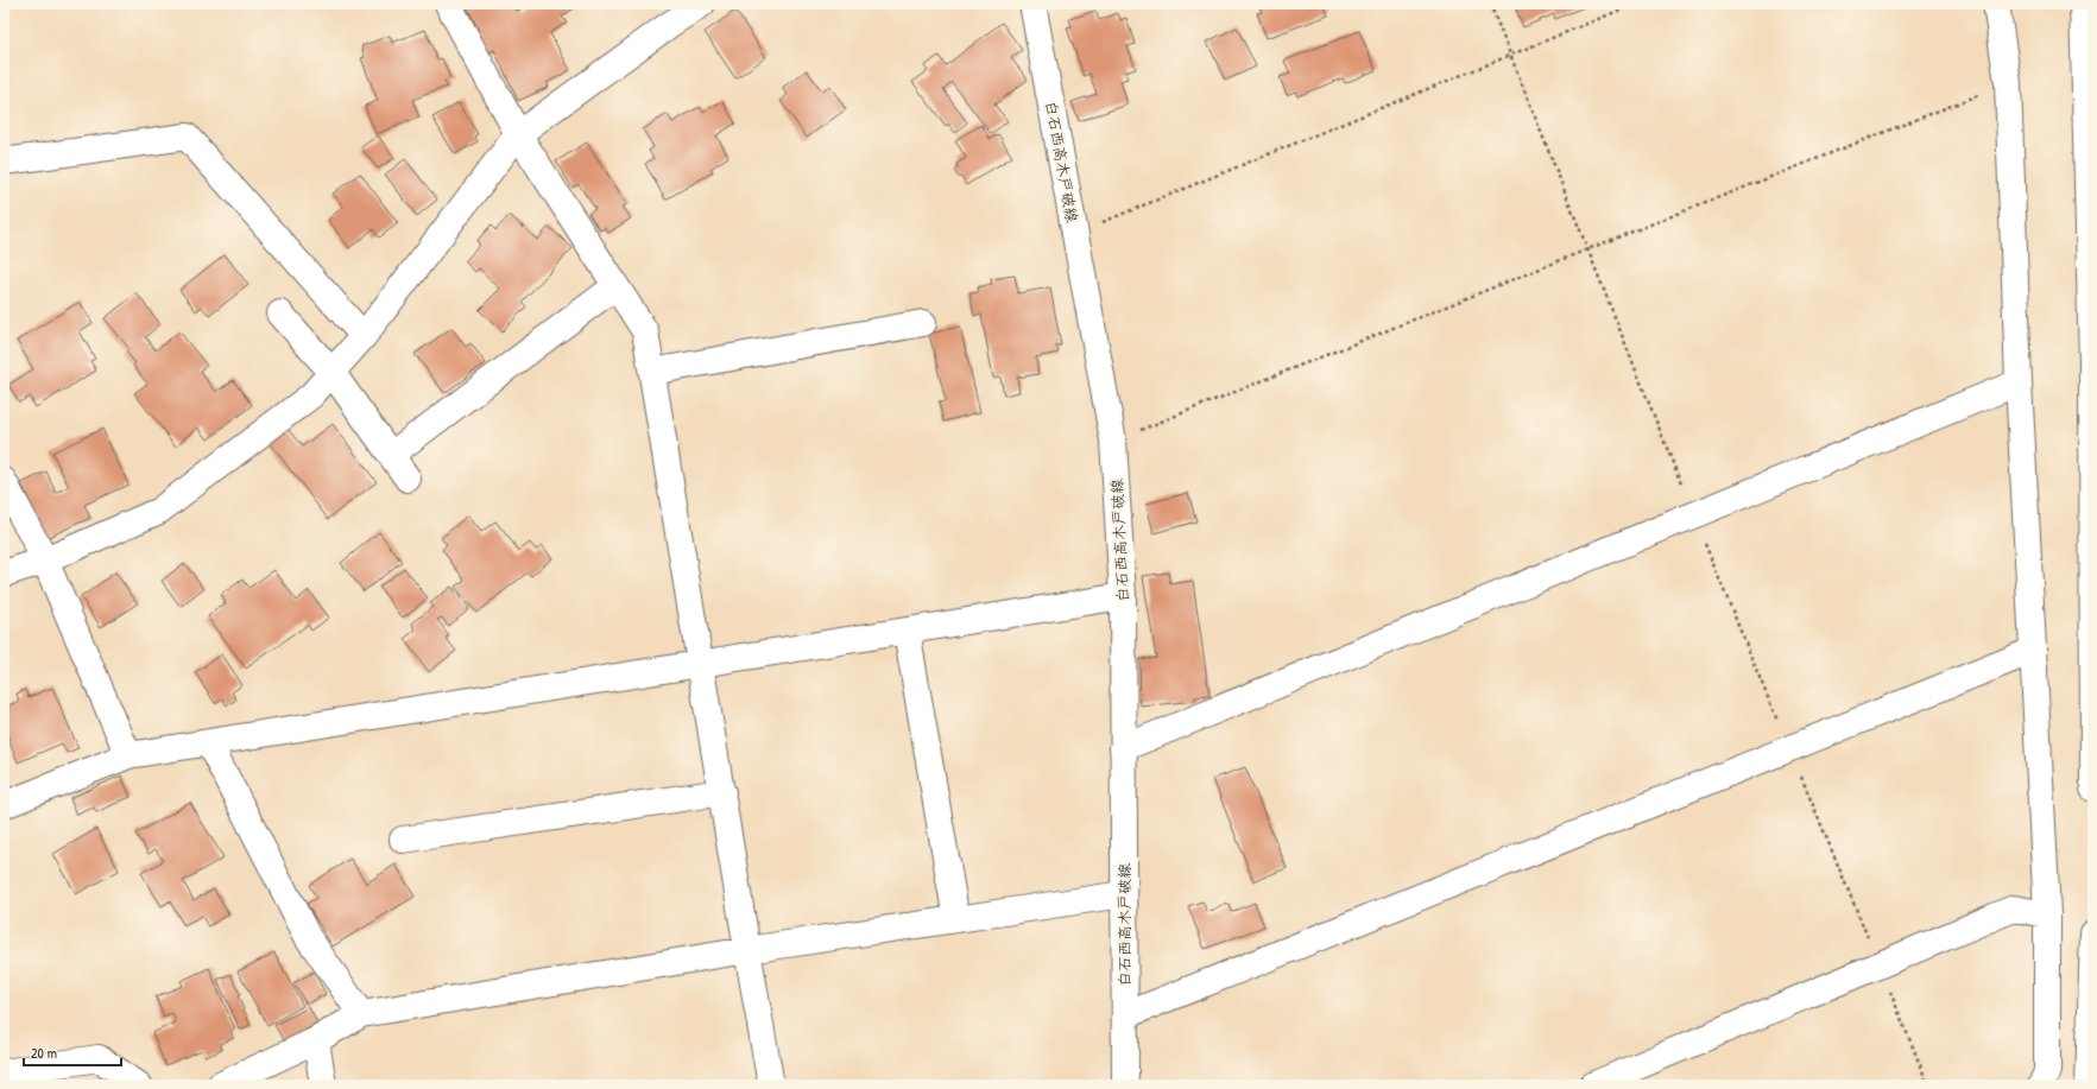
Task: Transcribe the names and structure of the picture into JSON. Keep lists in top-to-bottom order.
{
  "streets": {
    "main road": ["白石西高木戸破線"]
  },
  "scale_bar": "20 m"
}
